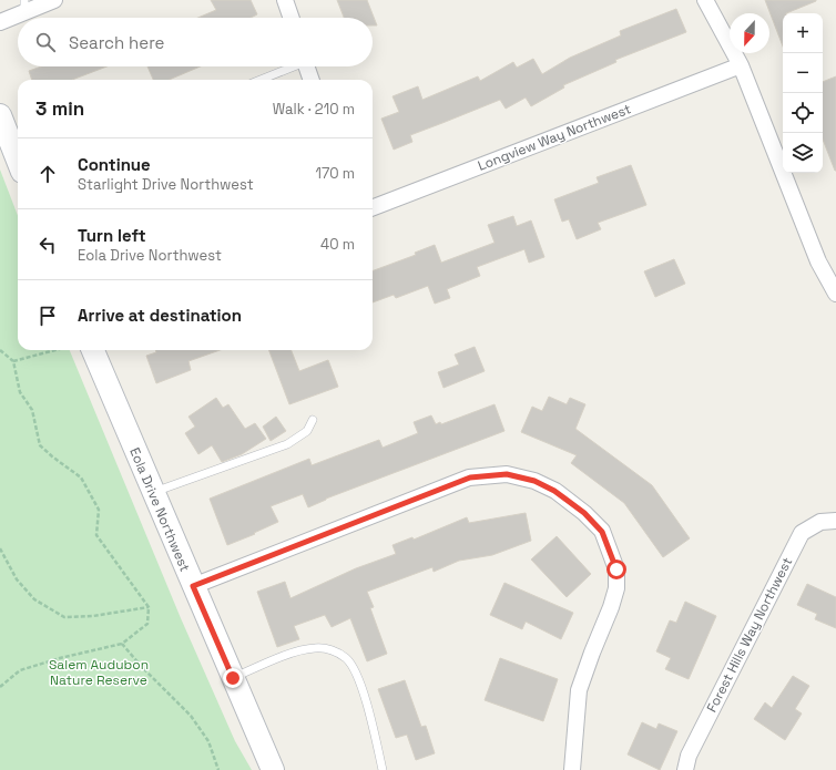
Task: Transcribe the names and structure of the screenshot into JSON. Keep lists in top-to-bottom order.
{
  "streets": {
    "main road": ["Eola Drive Northwest"],
    "street": ["Longview Way Northwest", "Forest Hills Way Northwest"]
  },
  "parks": ["Salem Audubon Nature Reserve"],
  "north": "bottom",
  "page": {
    "map_buttons": ["+", "−"],
    "search": "Search here",
    "heading": ["3 min", "Walk · 210 m"],
    "list": [
      ["Continue", "Starlight Drive Northwest", "170 m"],
      ["Turn left", "Eola Drive Northwest", "40 m"],
      "Arrive at destination"
    ]
  }
}
